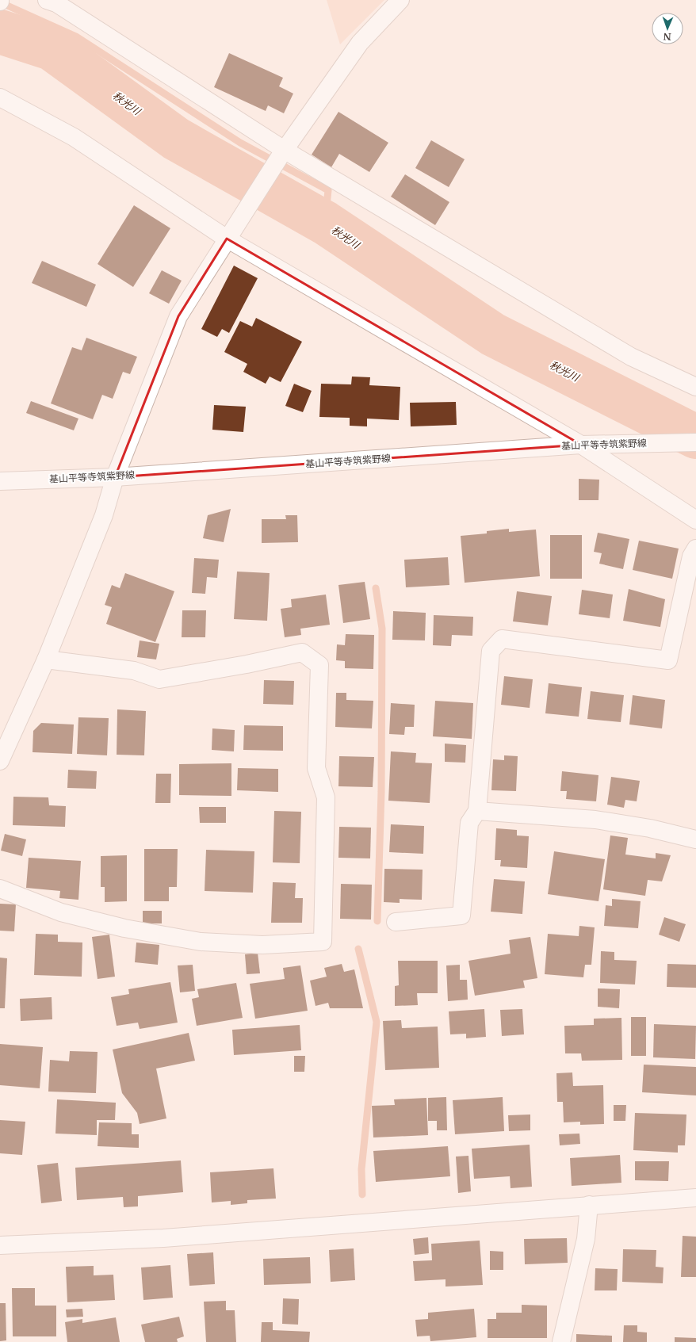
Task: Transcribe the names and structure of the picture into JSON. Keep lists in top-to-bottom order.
{
  "streets": {
    "street": ["基山平等寺筑紫野線"]
  },
  "water": ["秋光川"],
  "north": "bottom"
}
